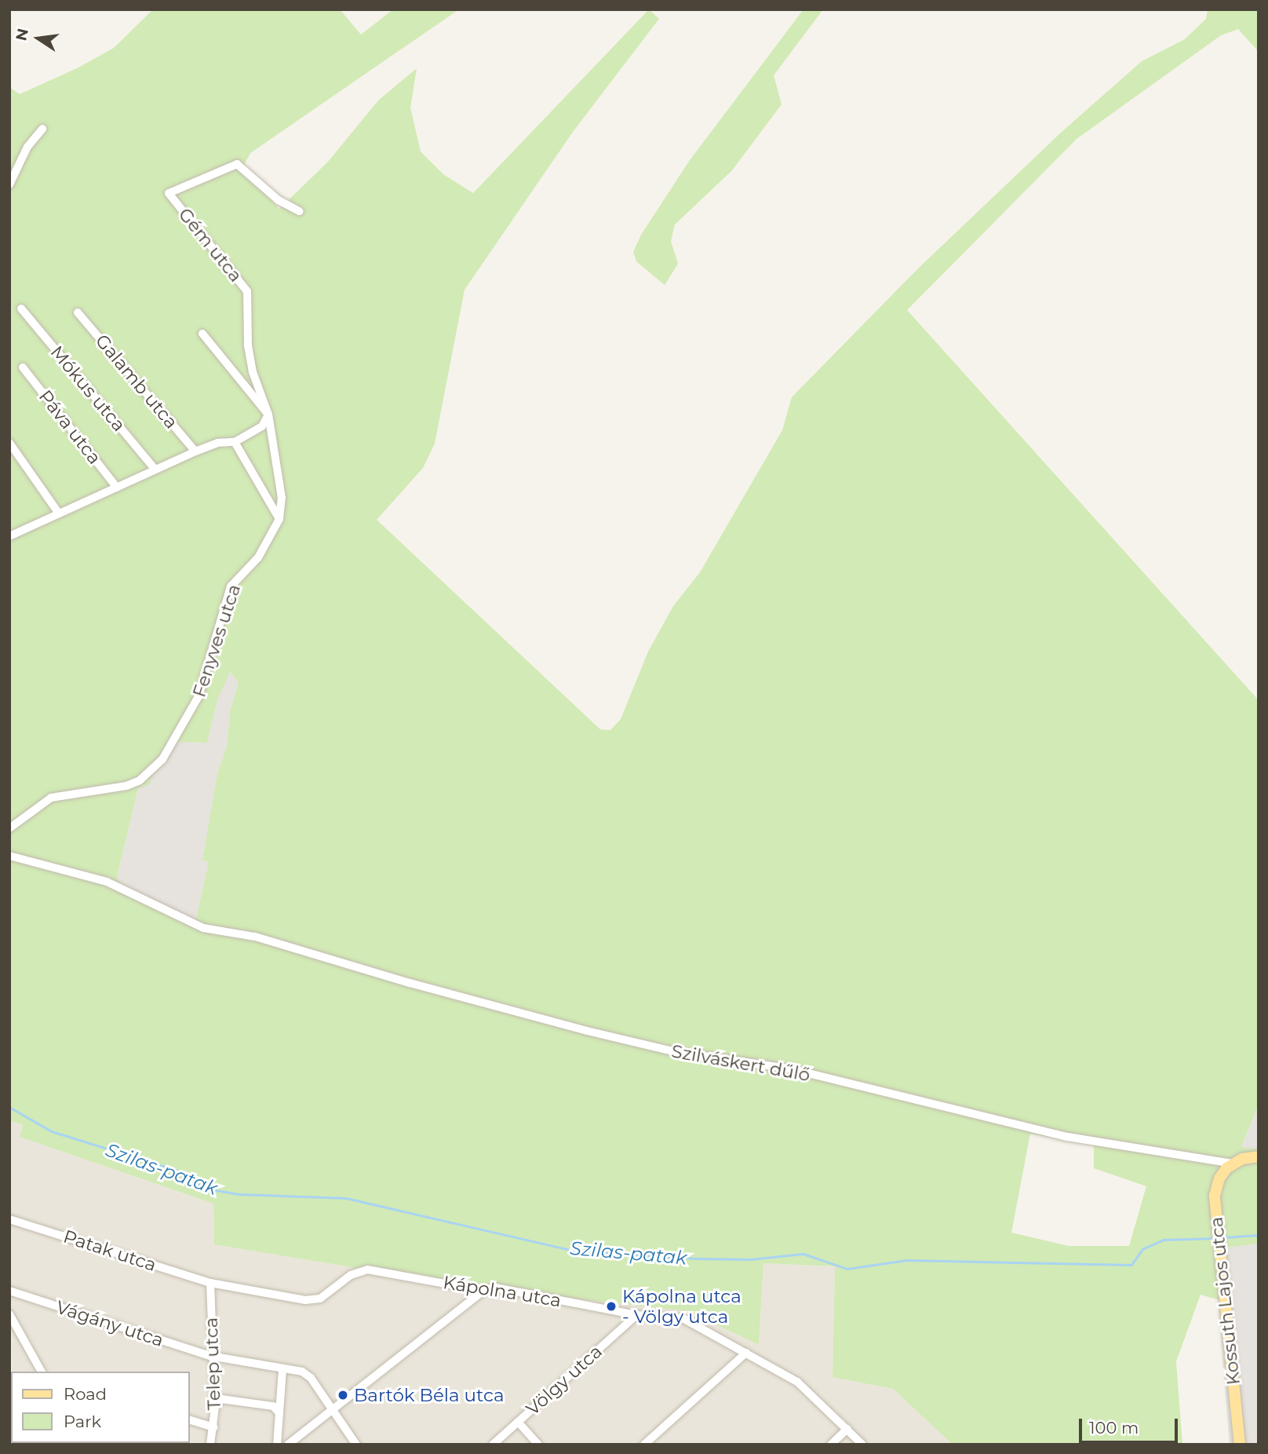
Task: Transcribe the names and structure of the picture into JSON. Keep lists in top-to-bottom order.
{
  "streets": {
    "main road": ["Kossuth Lajos utca"],
    "street": [
      "Gém utca",
      "Galamb utca",
      "Mókus utca",
      "Páva utca",
      "Fenyves utca",
      "Szilváskert dűlő",
      "Patak utca",
      "Kápolna utca",
      "Vágány utca",
      "Telep utca",
      "Völgy utca"
    ]
  },
  "crossings": [
    ["Gém utca", "Fenyves utca"],
    ["Szilváskert dűlő", "Kossuth Lajos utca"],
    ["Patak utca", "Kápolna utca"],
    ["Patak utca", "Telep utca"],
    ["Kápolna utca", "Telep utca"],
    ["Kápolna utca", "Völgy utca"],
    ["Vágány utca", "Telep utca"]
  ],
  "water": ["Szilas-patak"],
  "places": ["Kápolna utca - Völgy utca", "Bartók Béla utca"],
  "legend": ["Road", "Park"],
  "scale_bar": "100 m",
  "north": "left"
}
